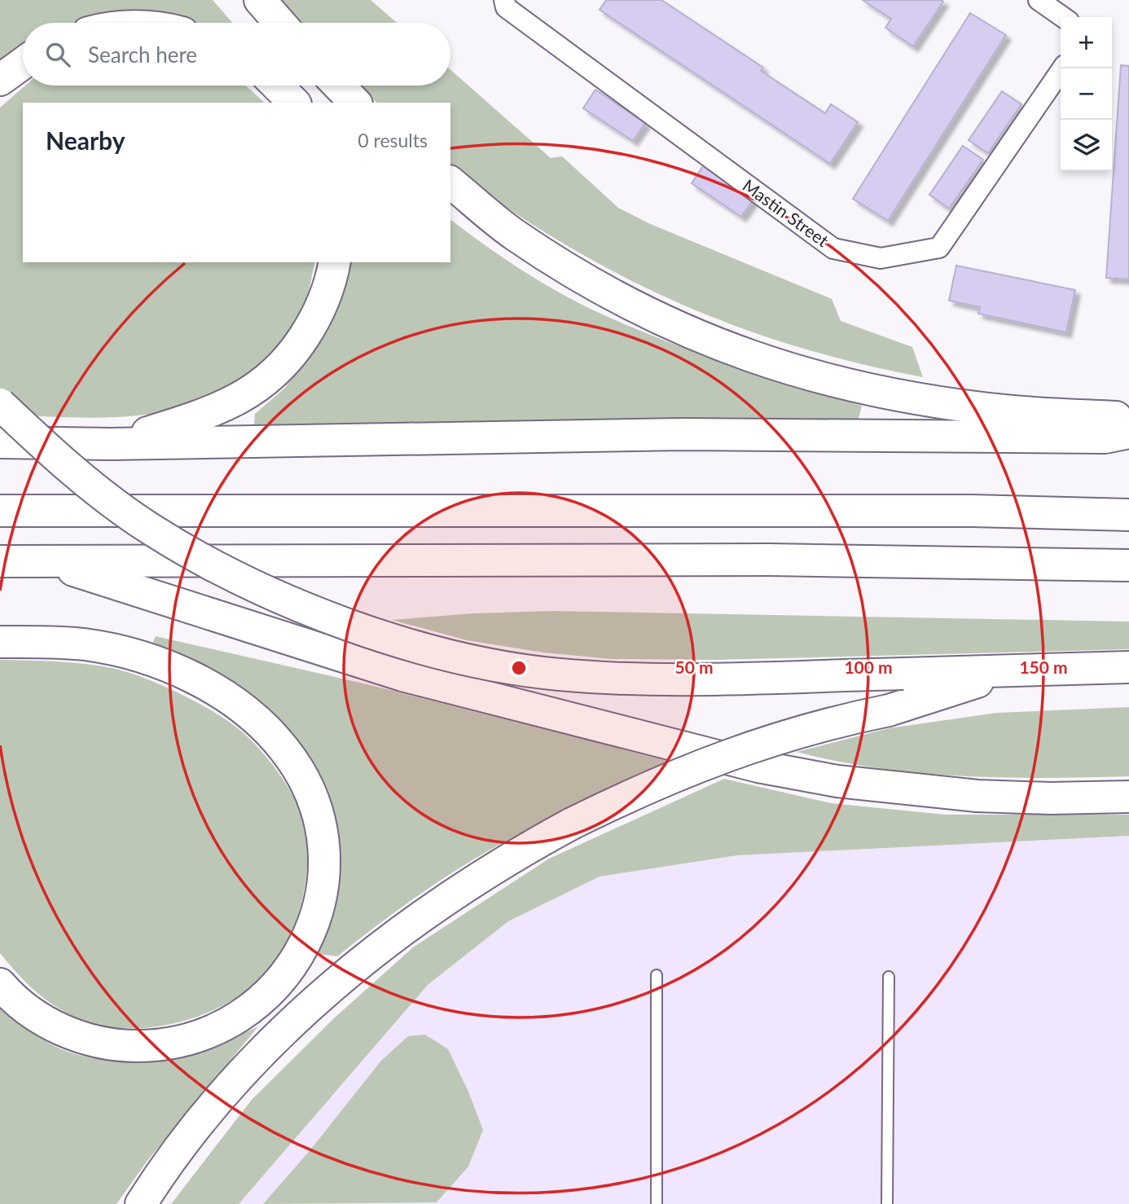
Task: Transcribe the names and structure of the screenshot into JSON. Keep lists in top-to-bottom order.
{
  "streets": {
    "street": ["Mastin Street"]
  },
  "page": {
    "map_buttons": ["+", "−"],
    "search": "Search here",
    "heading": ["Nearby", "0 results"]
  },
  "rings": ["50 m", "100 m", "150 m"]
}
